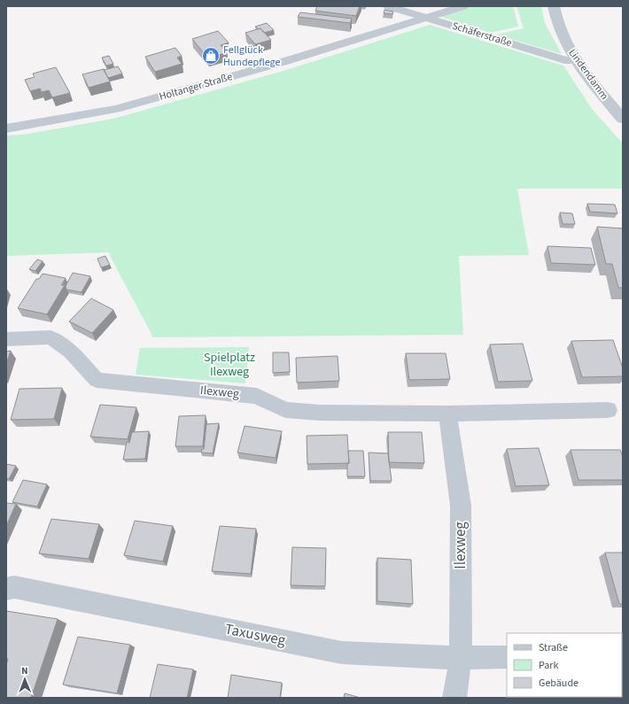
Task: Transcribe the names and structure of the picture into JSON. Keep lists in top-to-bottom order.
{
  "streets": {
    "street": [
      "Schäferstraße",
      "Lindendamm",
      "Holtanger Straße",
      "Ilexweg",
      "Taxusweg"
    ]
  },
  "crossings": [
    ["Schäferstraße", "Lindendamm"],
    ["Schäferstraße", "Holtanger Straße"],
    ["Ilexweg", "Taxusweg"]
  ],
  "parks": ["Spielplatz Ilexweg"],
  "places": {
    "shop": ["Fellglück Hundepflege"]
  },
  "legend": ["Straße", "Park", "Gebäude"],
  "north": "top"
}
